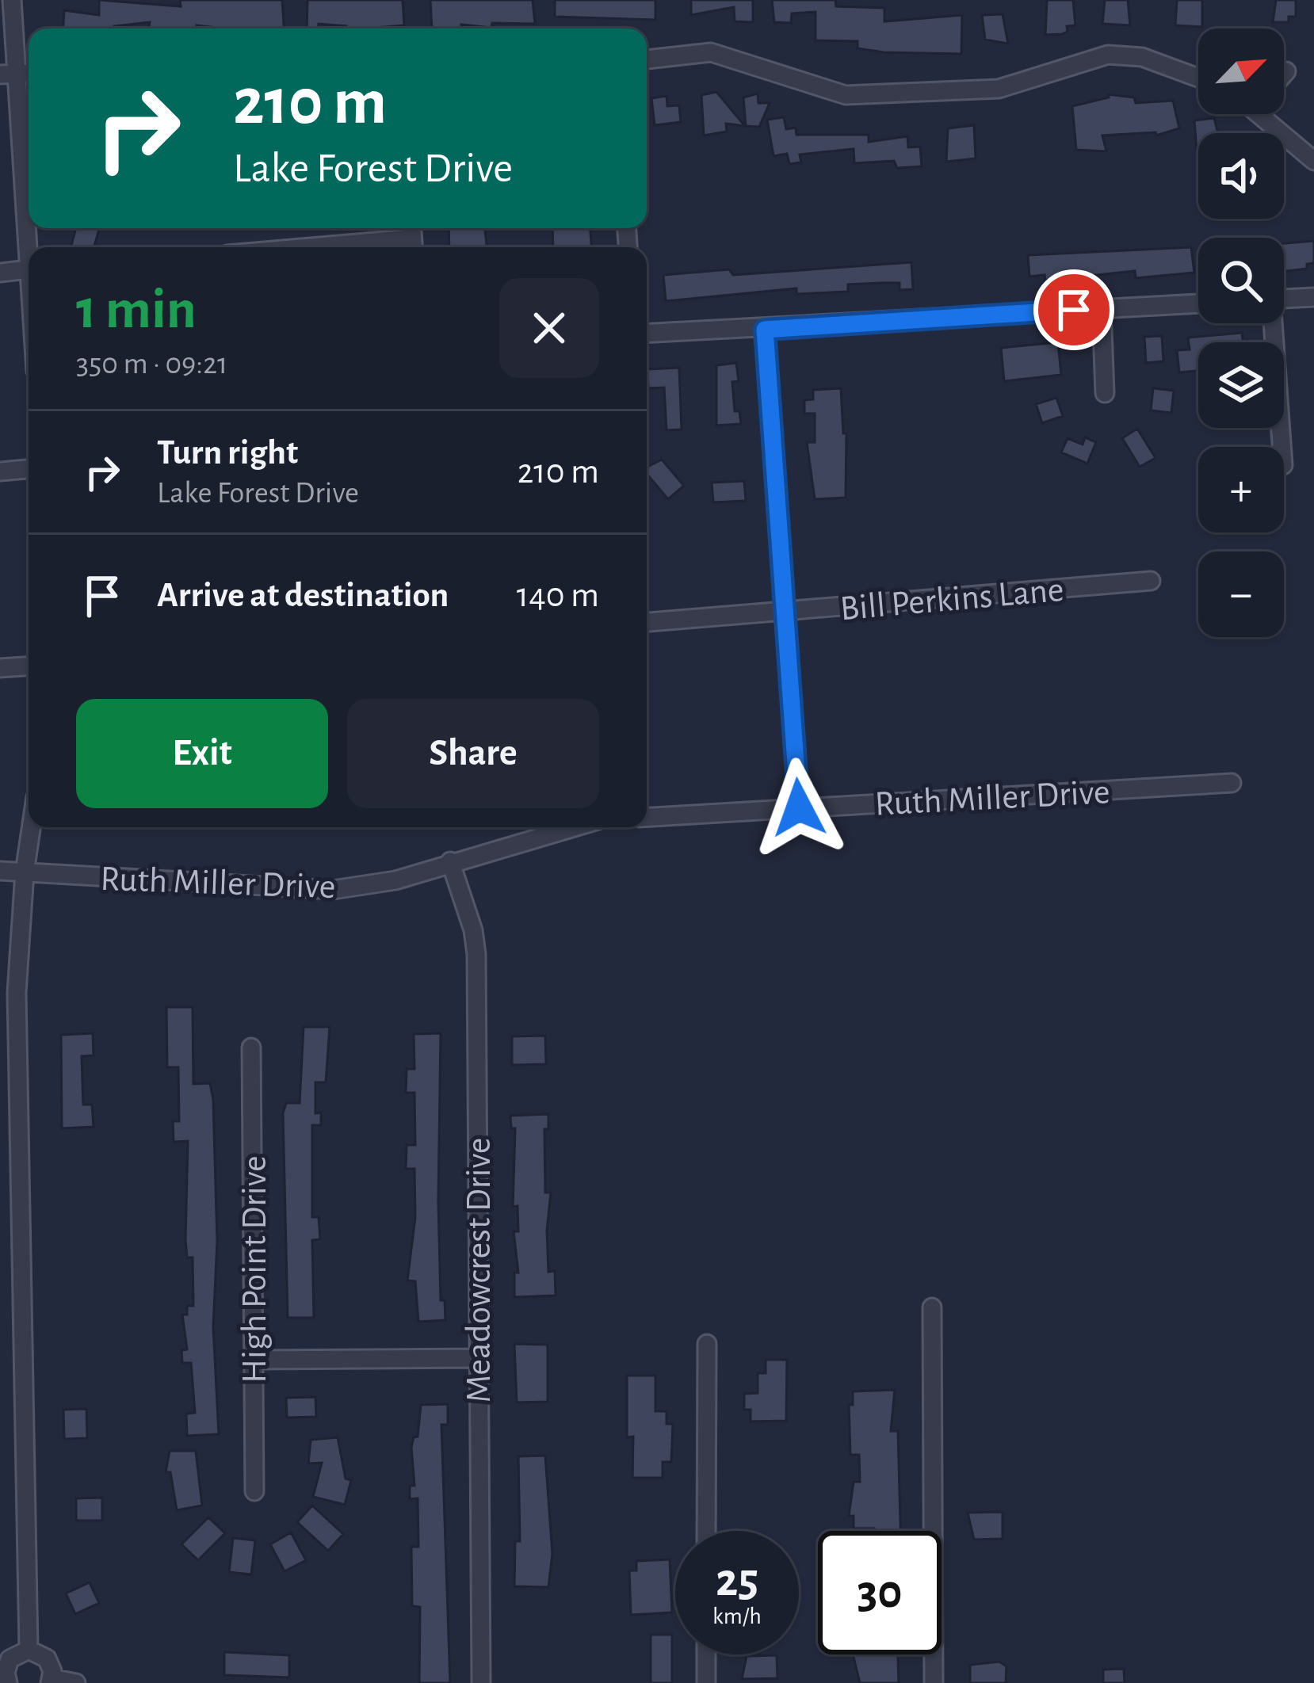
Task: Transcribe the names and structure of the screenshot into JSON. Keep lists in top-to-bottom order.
{
  "streets": {
    "street": [
      "Bill Perkins Lane",
      "Ruth Miller Drive",
      "High Point Drive",
      "Meadowcrest Drive"
    ]
  },
  "crossings": [
    ["Ruth Miller Drive", "Meadowcrest Drive"]
  ],
  "north": "top right",
  "page": {
    "map_buttons": ["+", "−"],
    "turn": ["210 m", "Lake Forest Drive"],
    "heading": ["1 min", "350 m · 09:21"],
    "list": [
      {
        "name": "Turn right",
        "note": "Lake Forest Drive",
        "value": "210 m"
      },
      {
        "name": "Arrive at destination",
        "value": "140 m"
      }
    ],
    "buttons": ["Exit", "Share"],
    "speed": "25 km/h",
    "limit": "30"
  }
}
